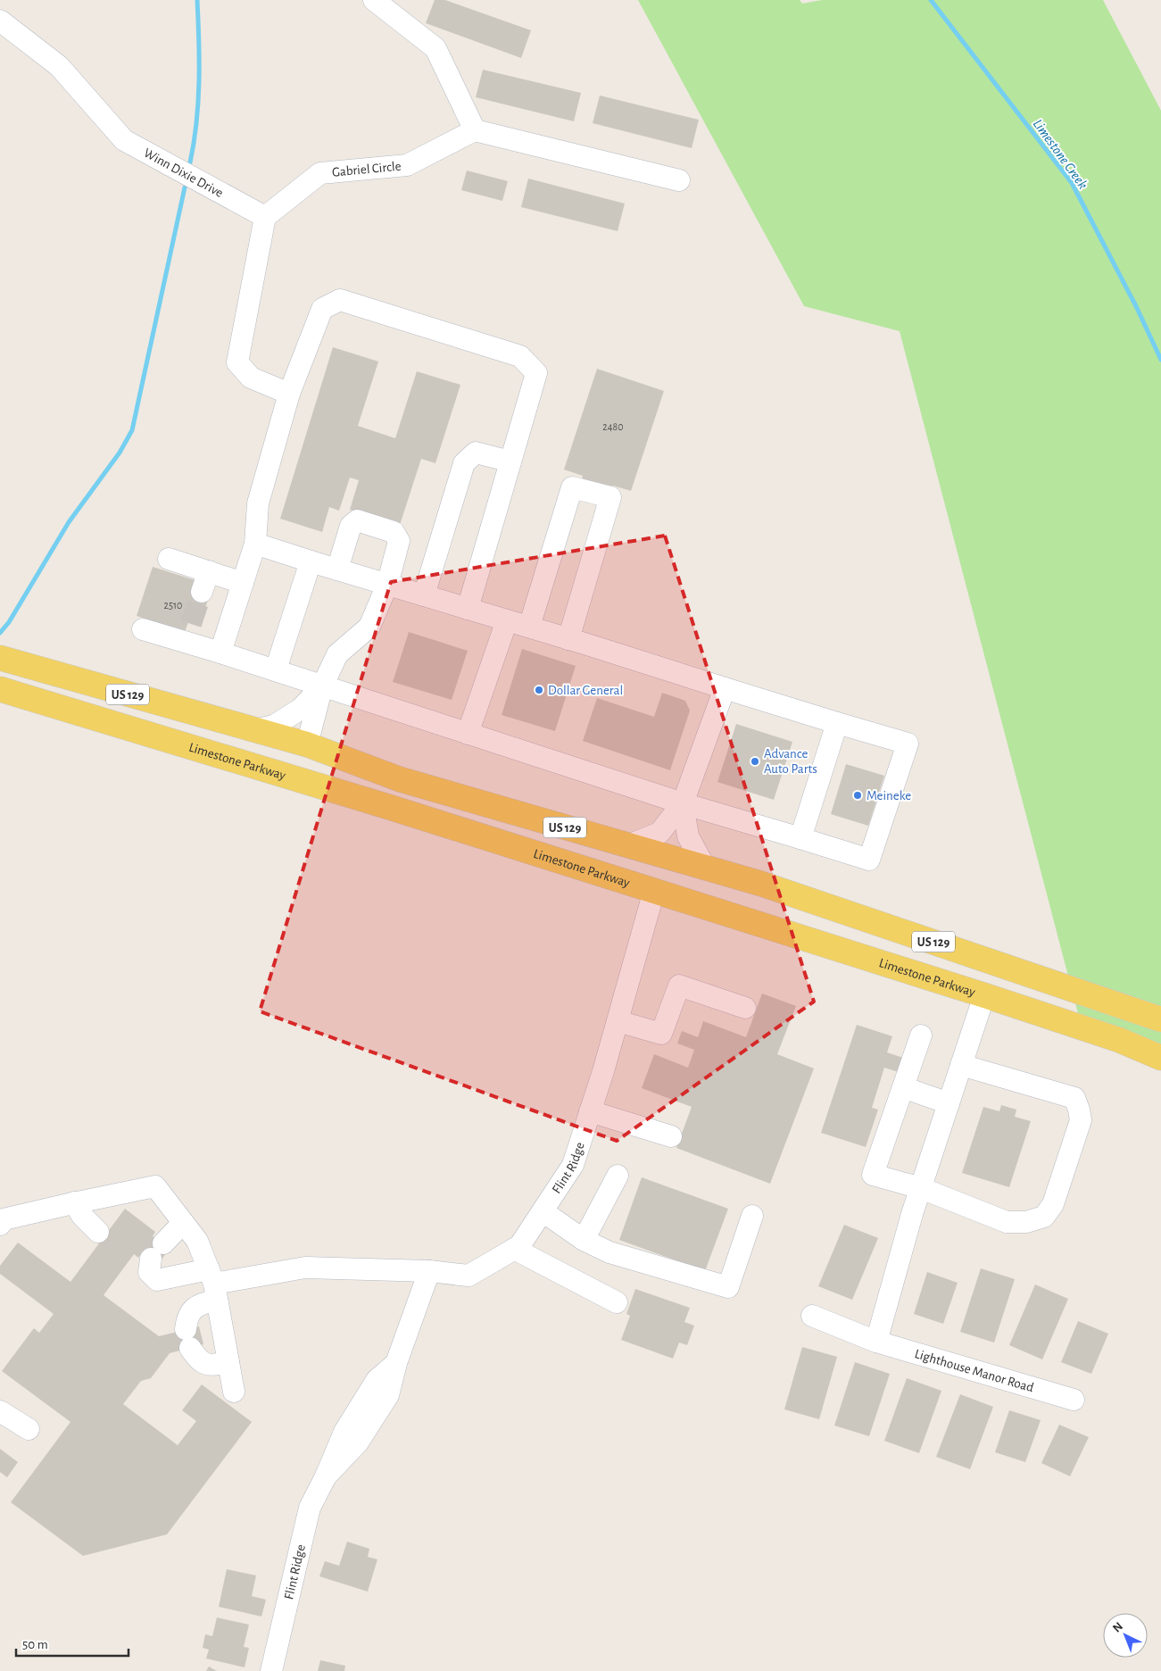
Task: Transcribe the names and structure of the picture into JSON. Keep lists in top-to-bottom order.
{
  "streets": {
    "main road": ["US 129", "Limestone Parkway"],
    "street": [
      "Gabriel Circle",
      "Winn Dixie Drive",
      "Flint Ridge",
      "Lighthouse Manor Road"
    ]
  },
  "crossings": [
    ["Gabriel Circle", "Winn Dixie Drive"],
    ["Limestone Parkway", "Flint Ridge"]
  ],
  "water": ["Limestone Creek"],
  "places": ["Dollar General", "Advance Auto Parts", "Meineke"],
  "house_numbers": ["2480", "2510"],
  "scale_bar": "50 m",
  "north": "top left"
}
